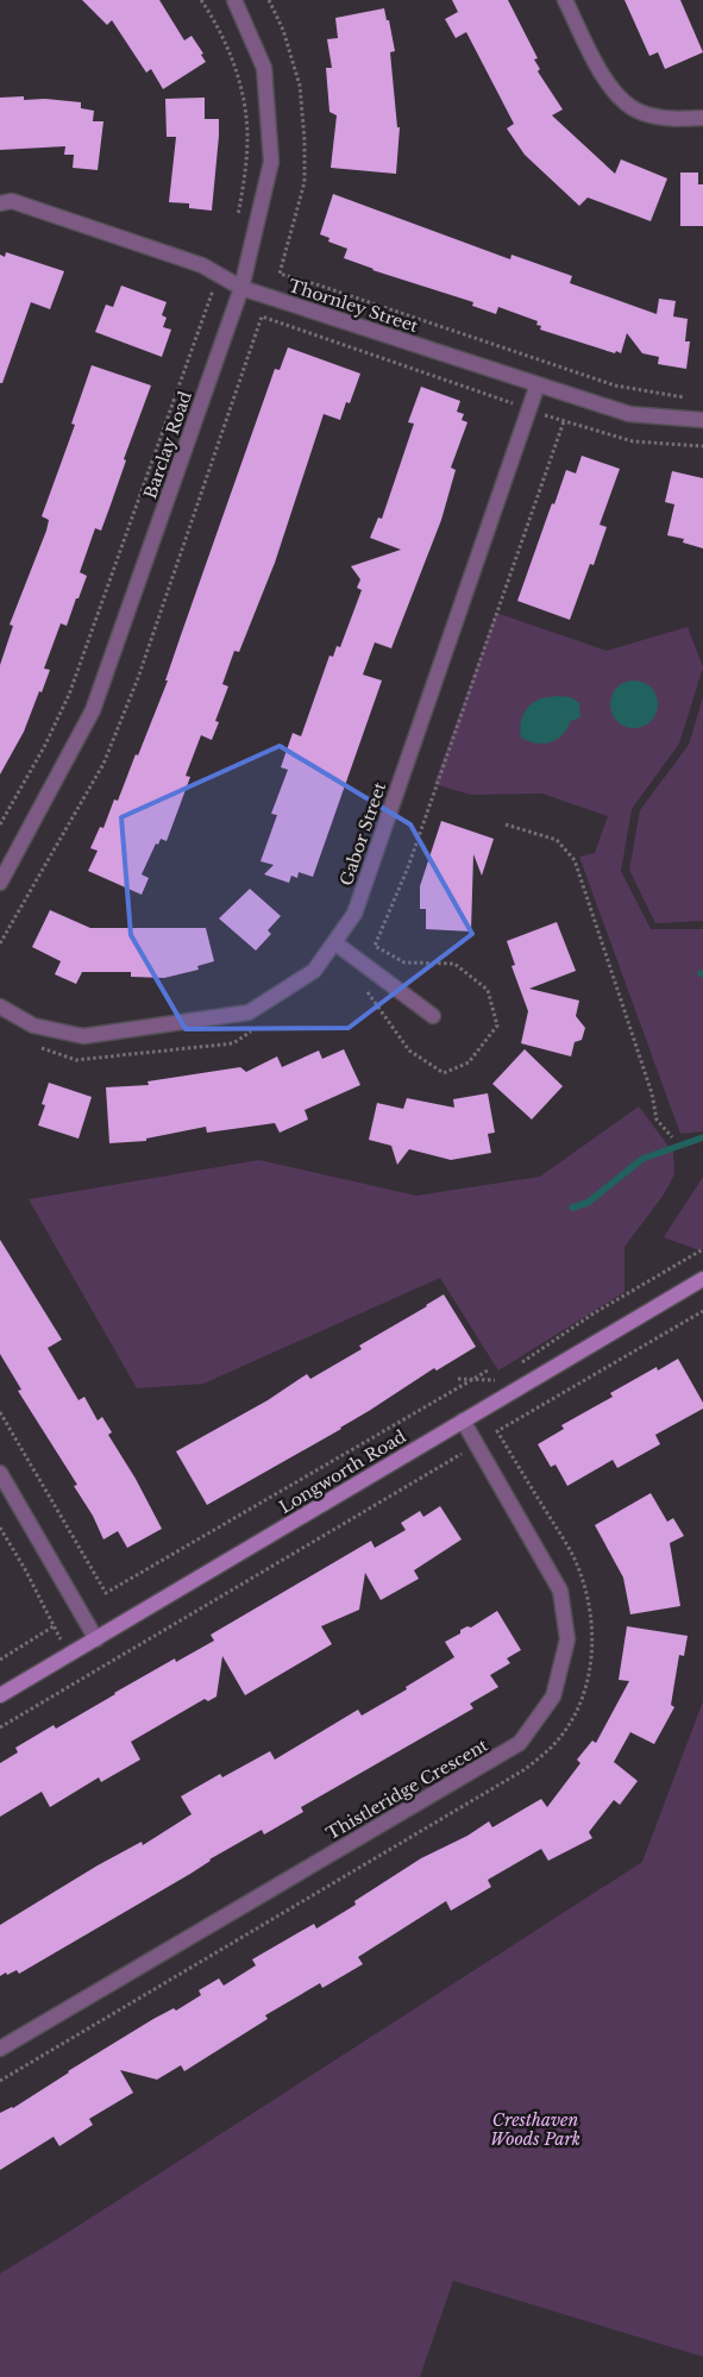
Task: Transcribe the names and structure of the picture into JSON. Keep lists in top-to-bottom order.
{
  "streets": {
    "street": [
      "Thornley Street",
      "Barclay Road",
      "Gabor Street",
      "Longworth Road",
      "Thistleridge Crescent"
    ]
  },
  "crossings": [
    ["Thornley Street", "Barclay Road"],
    ["Thornley Street", "Gabor Street"],
    ["Longworth Road", "Thistleridge Crescent"]
  ],
  "parks": ["Cresthaven Woods Park"]
}
